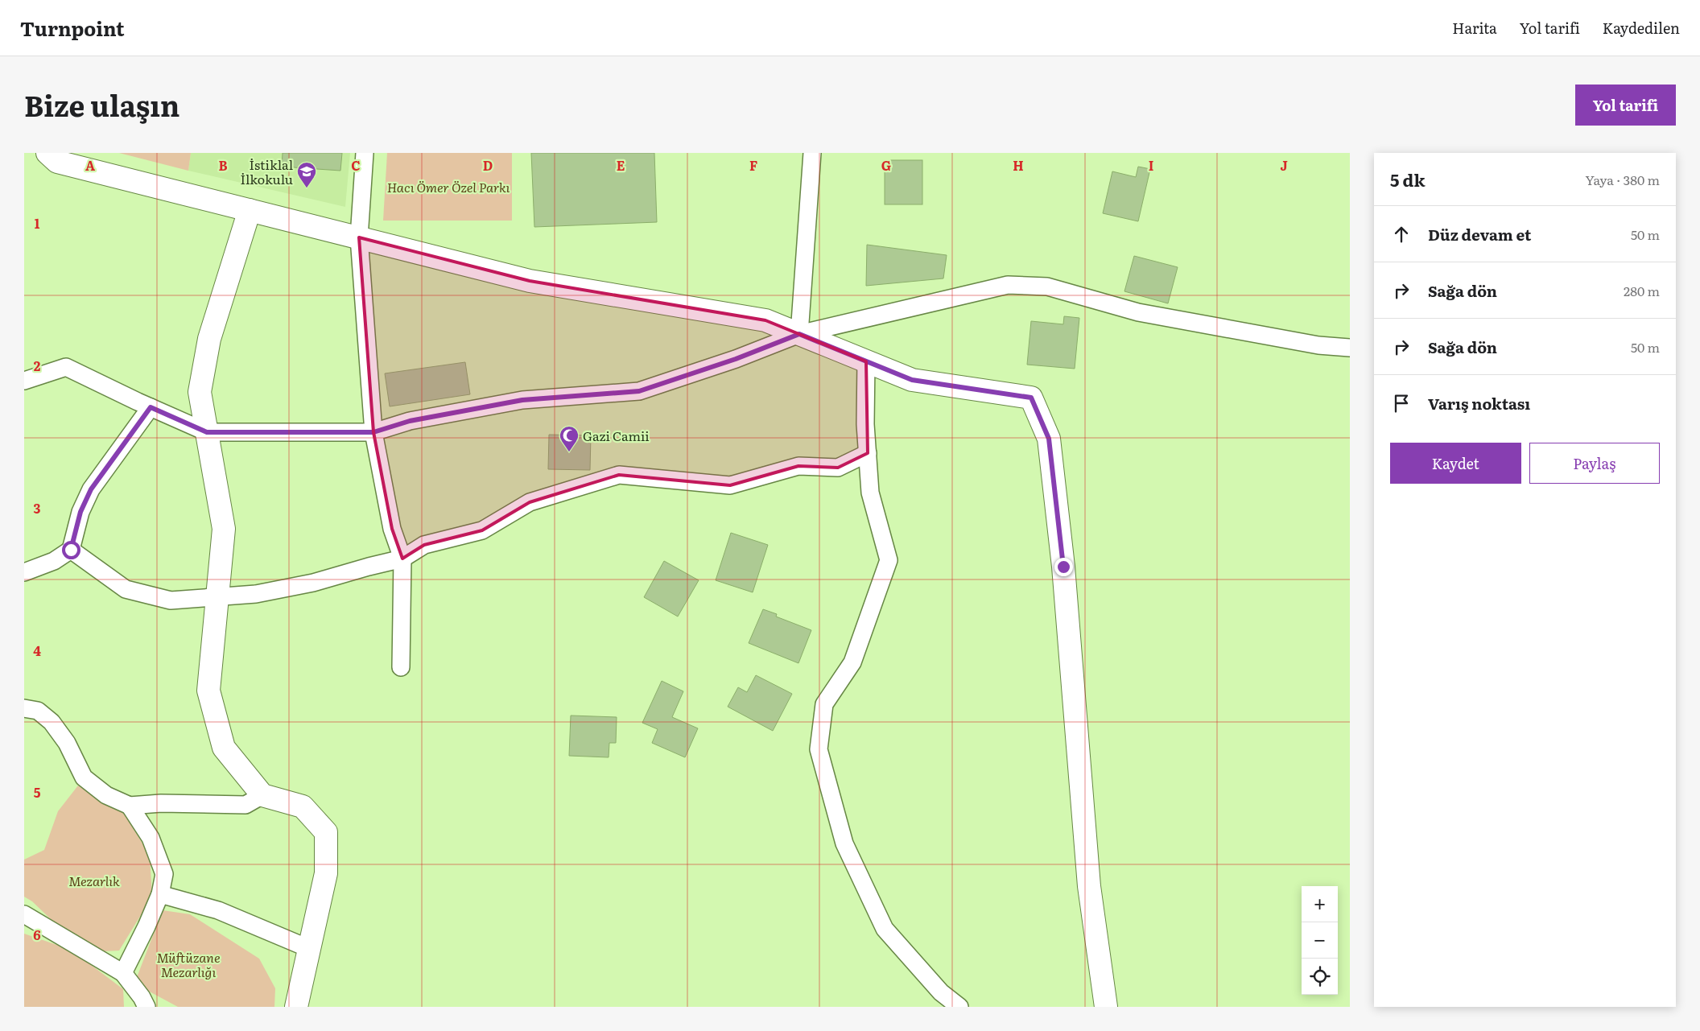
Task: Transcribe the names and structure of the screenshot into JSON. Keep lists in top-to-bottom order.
{
  "parks": ["Hacı Ömer Özel Parkı", "Mezarlık", "Müftüzane Mezarlığı"],
  "places": {
    "school or university": ["İstiklal İlkokulu"],
    "mosque": ["Gazi Camii"]
  },
  "page": {
    "header": "Turnpoint",
    "nav": ["Harita", "Yol tarifi", "Kaydedilen"],
    "title": "Bize ulaşın",
    "buttons": [
      "Yol tarifi",
      ["Kaydet", "Paylaş"]
    ],
    "heading": ["5 dk", "Yaya · 380 m"],
    "list": [
      ["Düz devam et", "50 m"],
      ["Sağa dön", "280 m"],
      ["Sağa dön", "50 m"],
      "Varış noktası"
    ],
    "map_buttons": ["+", "−"]
  },
  "grid": {
    "columns": [
      "A",
      "B",
      "C",
      "D",
      "E",
      "F",
      "G",
      "H",
      "I",
      "J"
    ],
    "rows": [
      "1",
      "2",
      "3",
      "4",
      "5",
      "6"
    ]
  }
}
